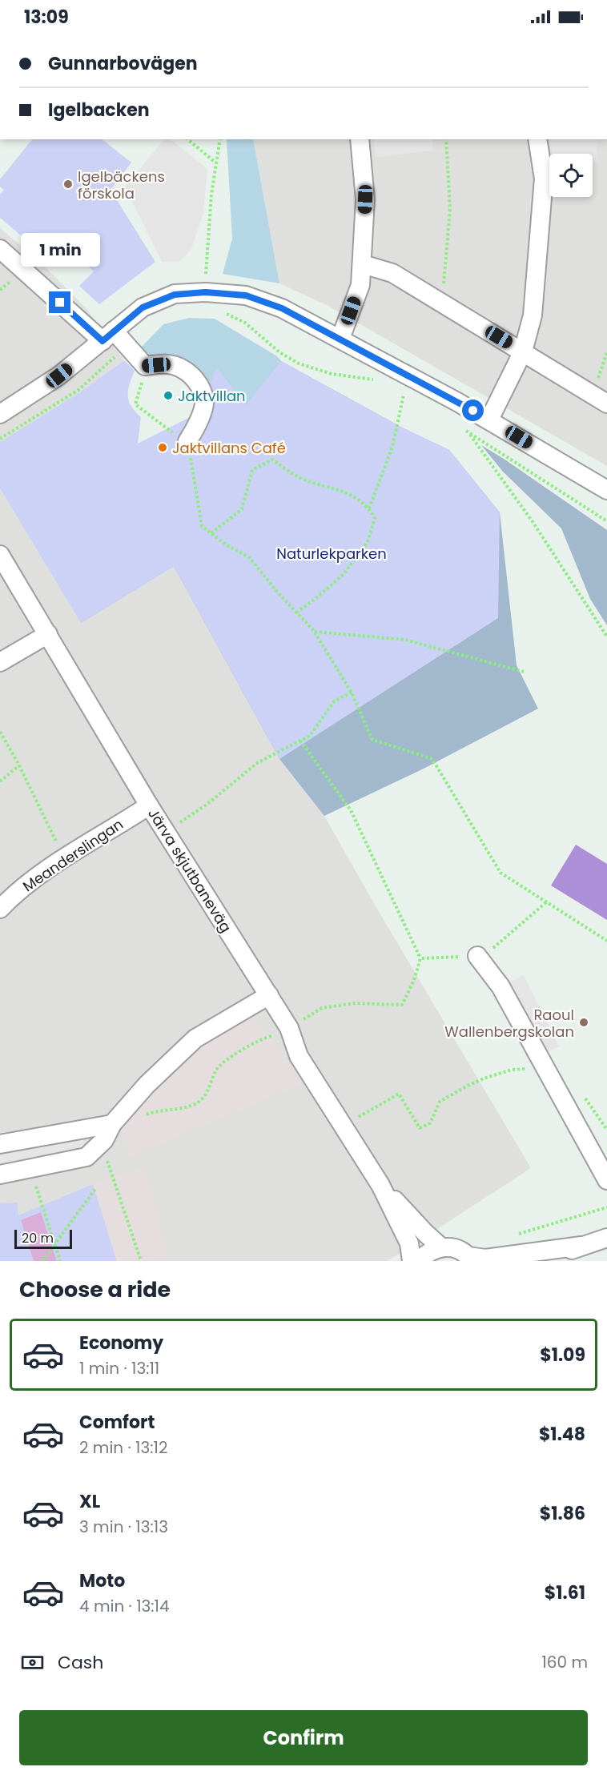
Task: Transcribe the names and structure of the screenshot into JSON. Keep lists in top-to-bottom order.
{
  "streets": {
    "street": ["Meanderslingan", "Järva skjutbaneväg"]
  },
  "crossings": [
    ["Meanderslingan", "Järva skjutbaneväg"]
  ],
  "parks": ["Naturlekparken"],
  "places": [
    "Igelbäckens förskola",
    "Jaktvillan",
    "Jaktvillans Café",
    "Raoul Wallenbergskolan"
  ],
  "scale_bar": "20 m",
  "page": {
    "status": "13:09",
    "banner": ["Gunnarbovägen", "Igelbacken"],
    "bubble": "1 min",
    "scale": "20 m",
    "heading": "Choose a ride",
    "list": [
      {
        "name": "Economy",
        "note": "1 min · 13:11",
        "value": "$1.09"
      },
      {
        "name": "Comfort",
        "note": "2 min · 13:12",
        "value": "$1.48"
      },
      {
        "name": "XL",
        "note": "3 min · 13:13",
        "value": "$1.86"
      },
      {
        "name": "Moto",
        "note": "4 min · 13:14",
        "value": "$1.61"
      }
    ],
    "pay": ["Cash", "160 m"],
    "buttons": "Confirm"
  }
}
